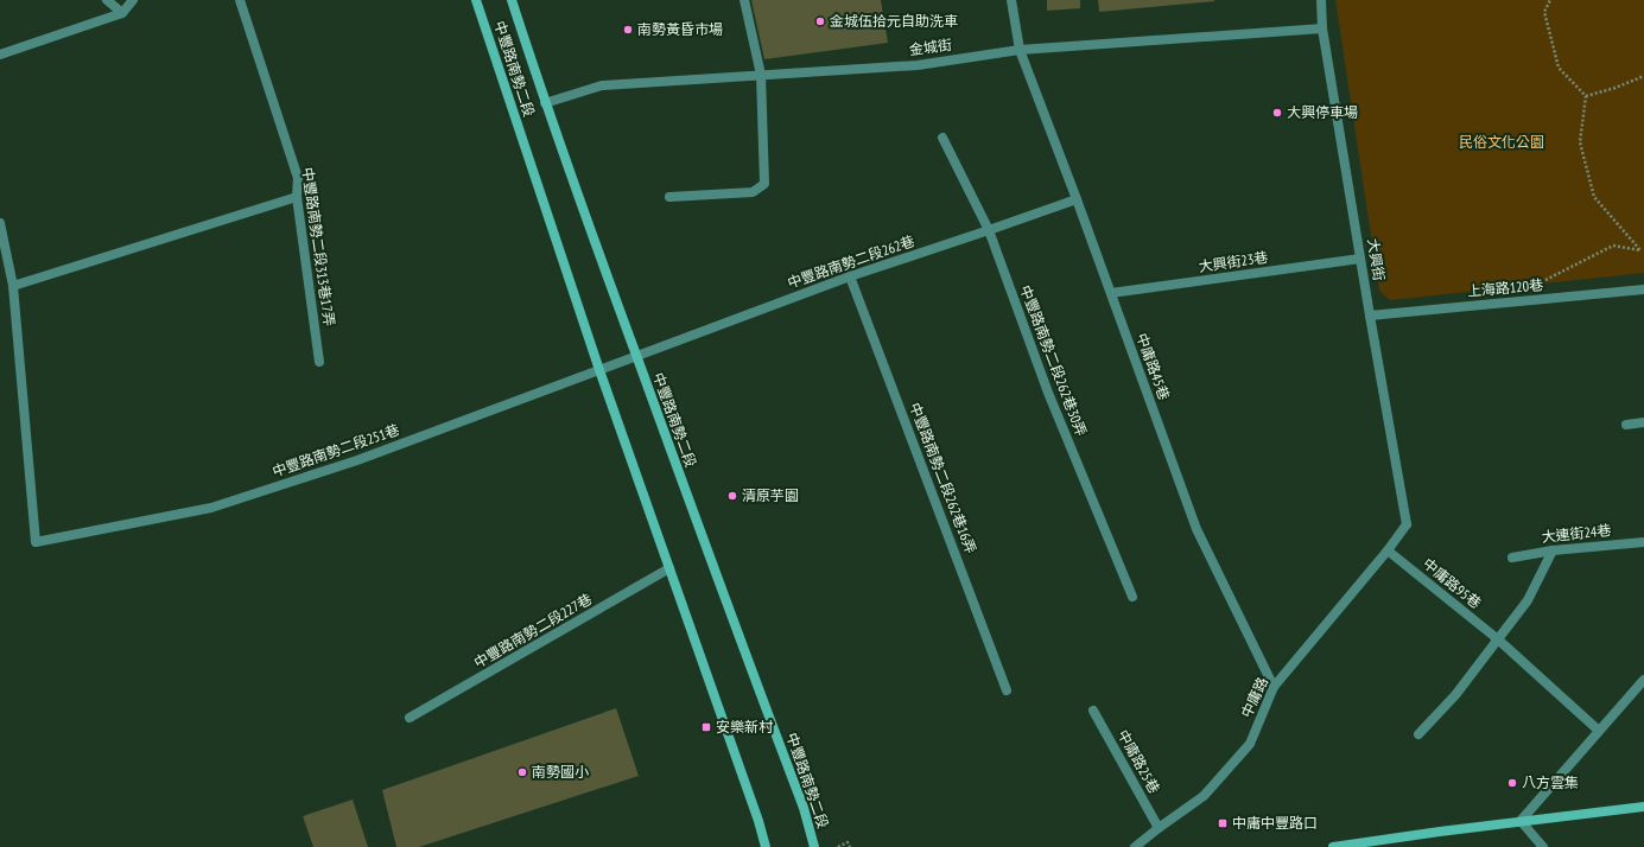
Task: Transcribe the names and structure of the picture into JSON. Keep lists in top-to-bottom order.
{
  "streets": {
    "main road": ["中豐路南勢二段"],
    "street": [
      "金城街",
      "中豐路南勢二段313巷17弄",
      "大興街",
      "中豐路南勢二段262巷",
      "大興街23巷",
      "上海路120巷",
      "中豐路南勢二段262巷30弄",
      "中庸路45巷",
      "中豐路南勢二段251巷",
      "中豐路南勢二段262巷16弄",
      "大連街24巷",
      "中庸路95巷",
      "中豐路南勢二段227巷",
      "中庸路",
      "中庸路25巷"
    ]
  },
  "crossings": [
    ["金城街", "中豐路南勢二段"],
    ["金城街", "大興街"],
    ["金城街", "中庸路45巷"],
    ["中豐路南勢二段", "中豐路南勢二段262巷"],
    ["中豐路南勢二段", "中豐路南勢二段251巷"],
    ["中豐路南勢二段", "中豐路南勢二段227巷"],
    ["大興街", "大興街23巷"],
    ["大興街", "上海路120巷"],
    ["大興街", "中庸路"],
    ["中豐路南勢二段262巷", "中豐路南勢二段262巷30弄"],
    ["中豐路南勢二段262巷", "中庸路45巷"],
    ["中豐路南勢二段262巷", "中豐路南勢二段251巷"],
    ["中豐路南勢二段262巷", "中豐路南勢二段262巷16弄"],
    ["大興街23巷", "中庸路45巷"],
    ["中庸路45巷", "中庸路"],
    ["中庸路95巷", "中庸路"],
    ["中庸路", "中庸路25巷"]
  ],
  "parks": ["民俗文化公園"],
  "places": {
    "other": [
      "金城伍拾元自助洗車",
      "南勢黃昏市場",
      "大興停車場",
      "清原芋園",
      "南勢國小",
      "八方雲集"
    ],
    "transit": ["安樂新村", "中庸中豐路口"]
  }
}
